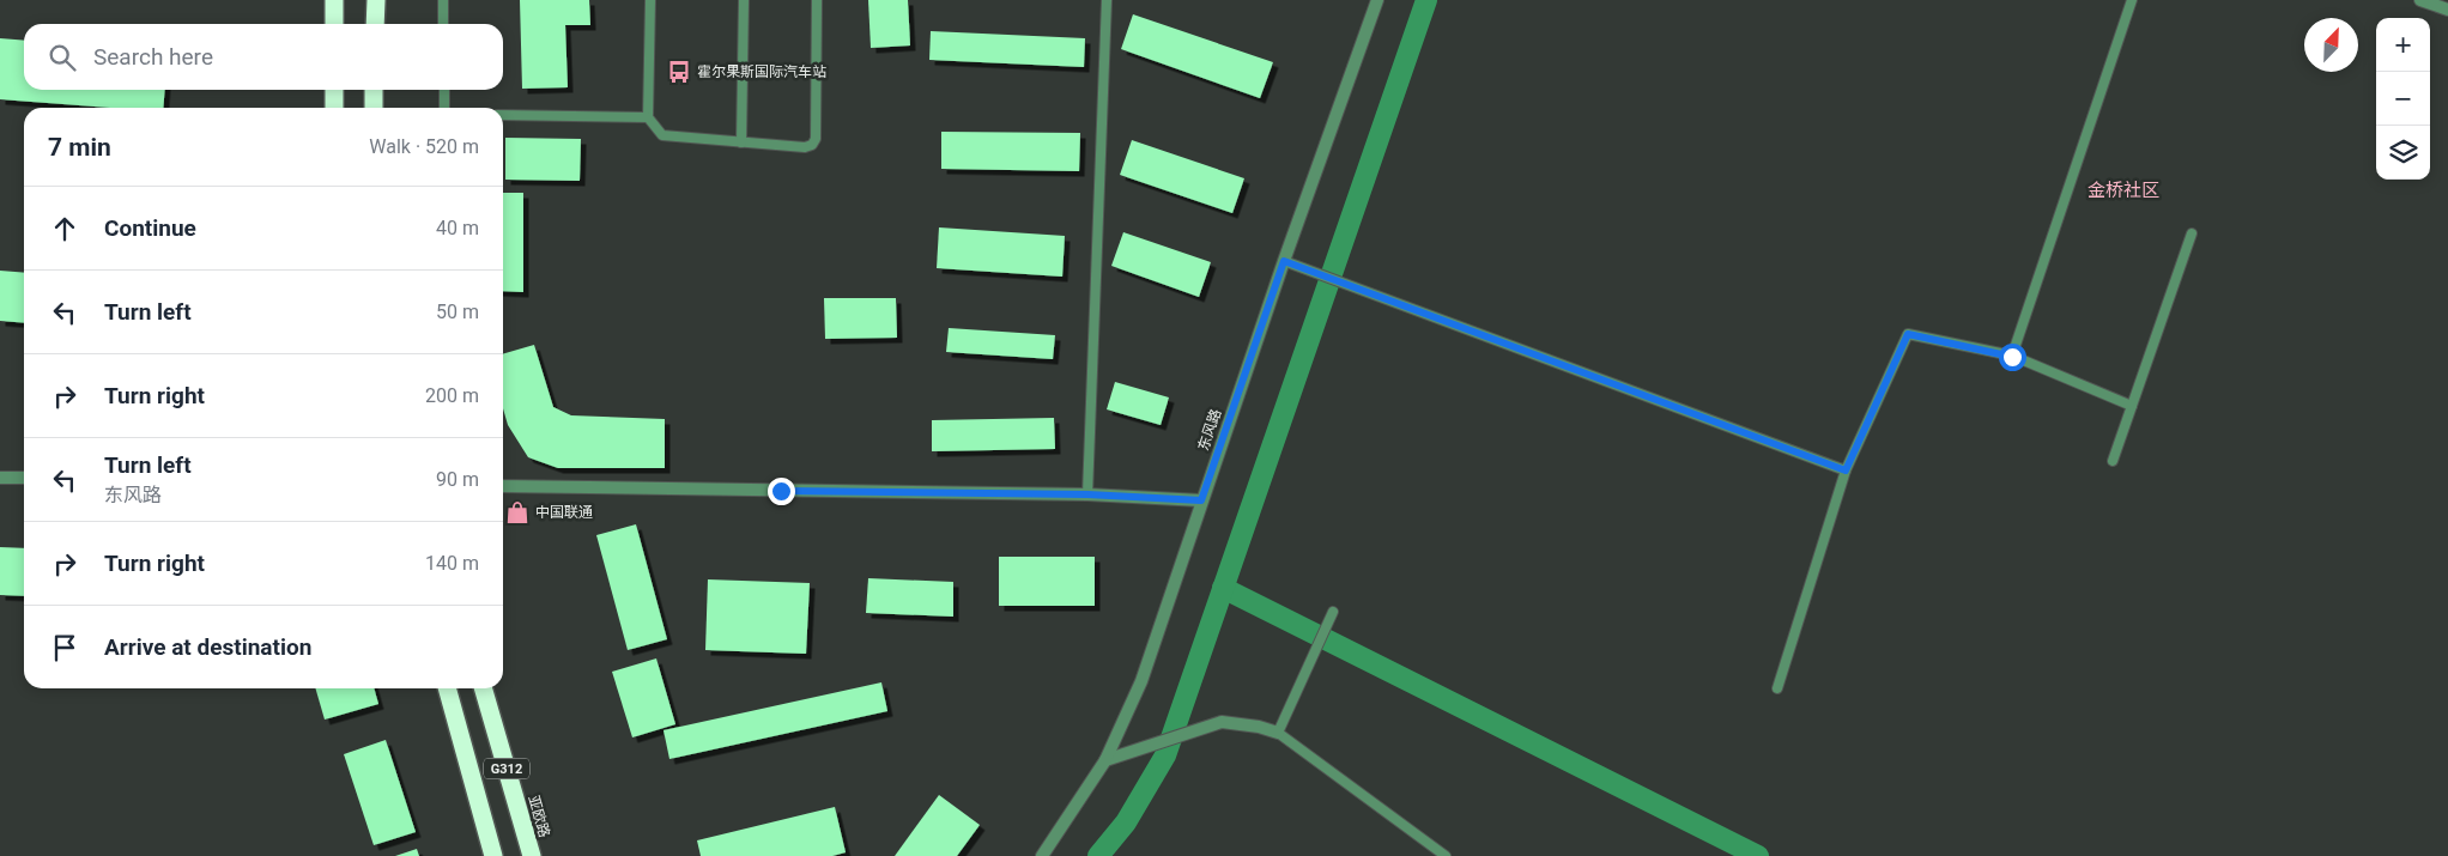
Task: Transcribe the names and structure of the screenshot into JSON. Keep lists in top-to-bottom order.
{
  "streets": {
    "highway": ["G312", "亚欧路"],
    "street": ["东风路"]
  },
  "districts": ["金桥社区"],
  "places": {
    "bus stop": ["霍尔果斯国际汽车站"],
    "shop": ["中国联通"]
  },
  "north": "top right",
  "page": {
    "map_buttons": ["+", "−"],
    "search": "Search here",
    "heading": ["7 min", "Walk · 520 m"],
    "list": [
      ["Continue", "40 m"],
      ["Turn left", "50 m"],
      ["Turn right", "200 m"],
      ["Turn left", "东风路", "90 m"],
      ["Turn right", "140 m"],
      "Arrive at destination"
    ]
  }
}
